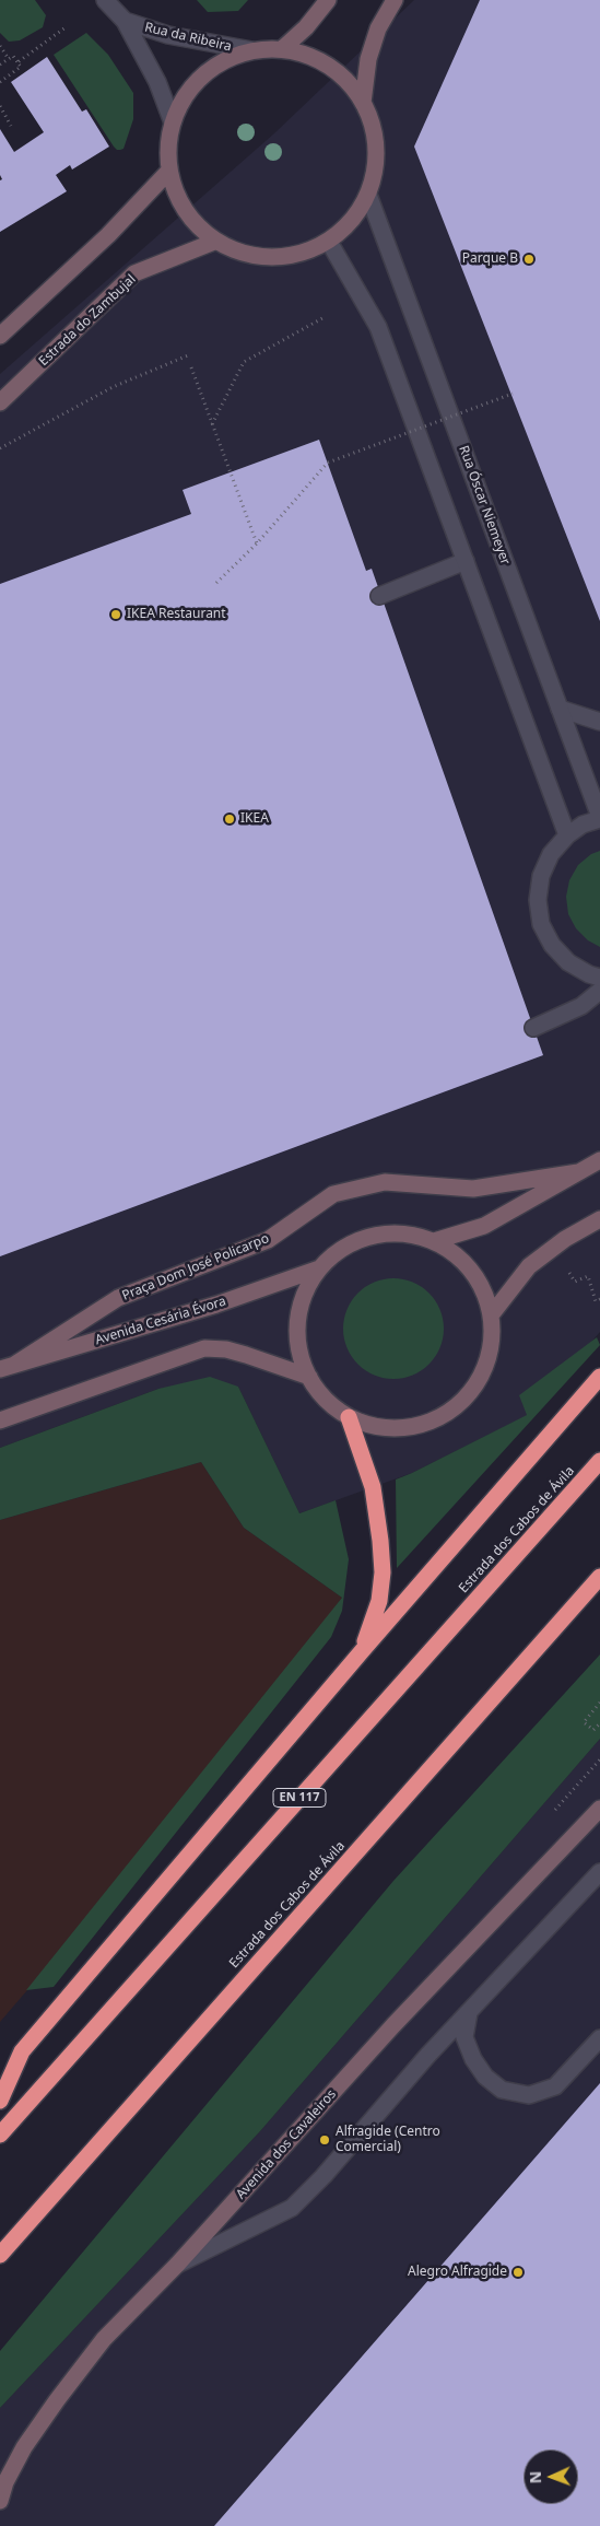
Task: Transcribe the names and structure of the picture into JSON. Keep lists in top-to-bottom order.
{
  "streets": {
    "highway": ["Estrada dos Cabos de Ávila", "EN 117"],
    "street": [
      "Rua da Ribeira",
      "Estrada do Zambujal",
      "Rua Óscar Niemeyer",
      "Praça Dom José Policarpo",
      "Avenida Cesária Évora",
      "Avenida dos Cavaleiros"
    ]
  },
  "crossings": [
    ["Praça Dom José Policarpo", "Avenida Cesária Évora"]
  ],
  "places": [
    "Parque B",
    "IKEA Restaurant",
    "IKEA",
    "Alfragide (Centro Comercial)",
    "Alegro Alfragide"
  ],
  "north": "left"
}
